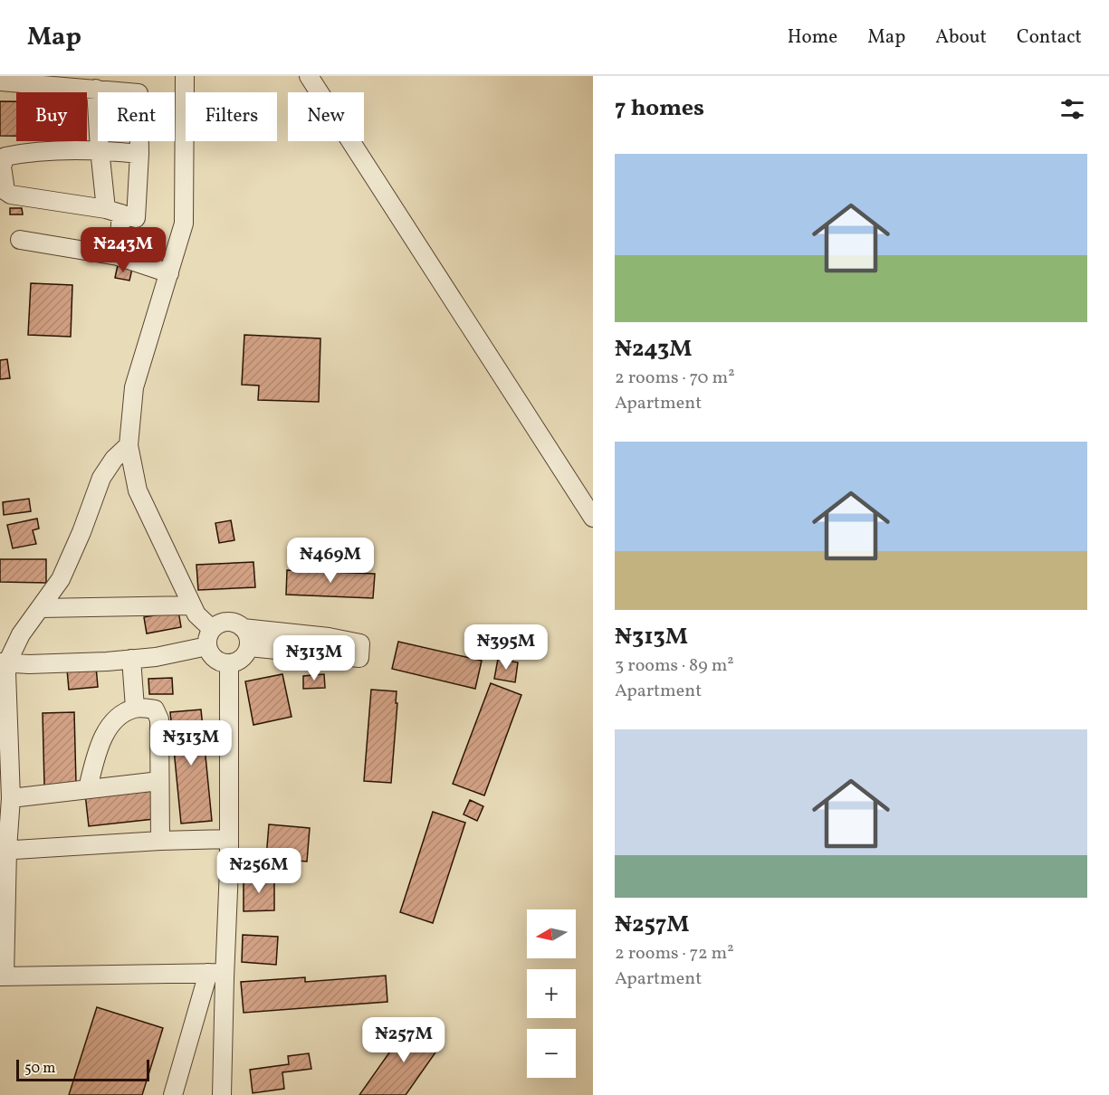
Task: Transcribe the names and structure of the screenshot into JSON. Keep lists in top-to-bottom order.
{
  "scale_bar": "50 m",
  "north": "left",
  "page": {
    "header": "Map",
    "nav": [
      "Home",
      "Map",
      "About",
      "Contact"
    ],
    "heading": "7 homes",
    "chip": [
      "Buy",
      "Rent",
      "Filters",
      "New"
    ],
    "list": [
      {
        "name": "₦243M",
        "note": "2 rooms · 70 m² · Apartment"
      },
      {
        "name": "₦313M",
        "note": "3 rooms · 89 m² · Apartment"
      },
      {
        "name": "₦257M",
        "note": "2 rooms · 72 m² · Apartment"
      }
    ],
    "price": [
      "₦243M",
      "₦469M",
      "₦395M",
      "₦313M",
      "₦313M",
      "₦256M",
      "₦257M"
    ],
    "map_buttons": ["+", "−"],
    "scale": "50 m"
  }
}
